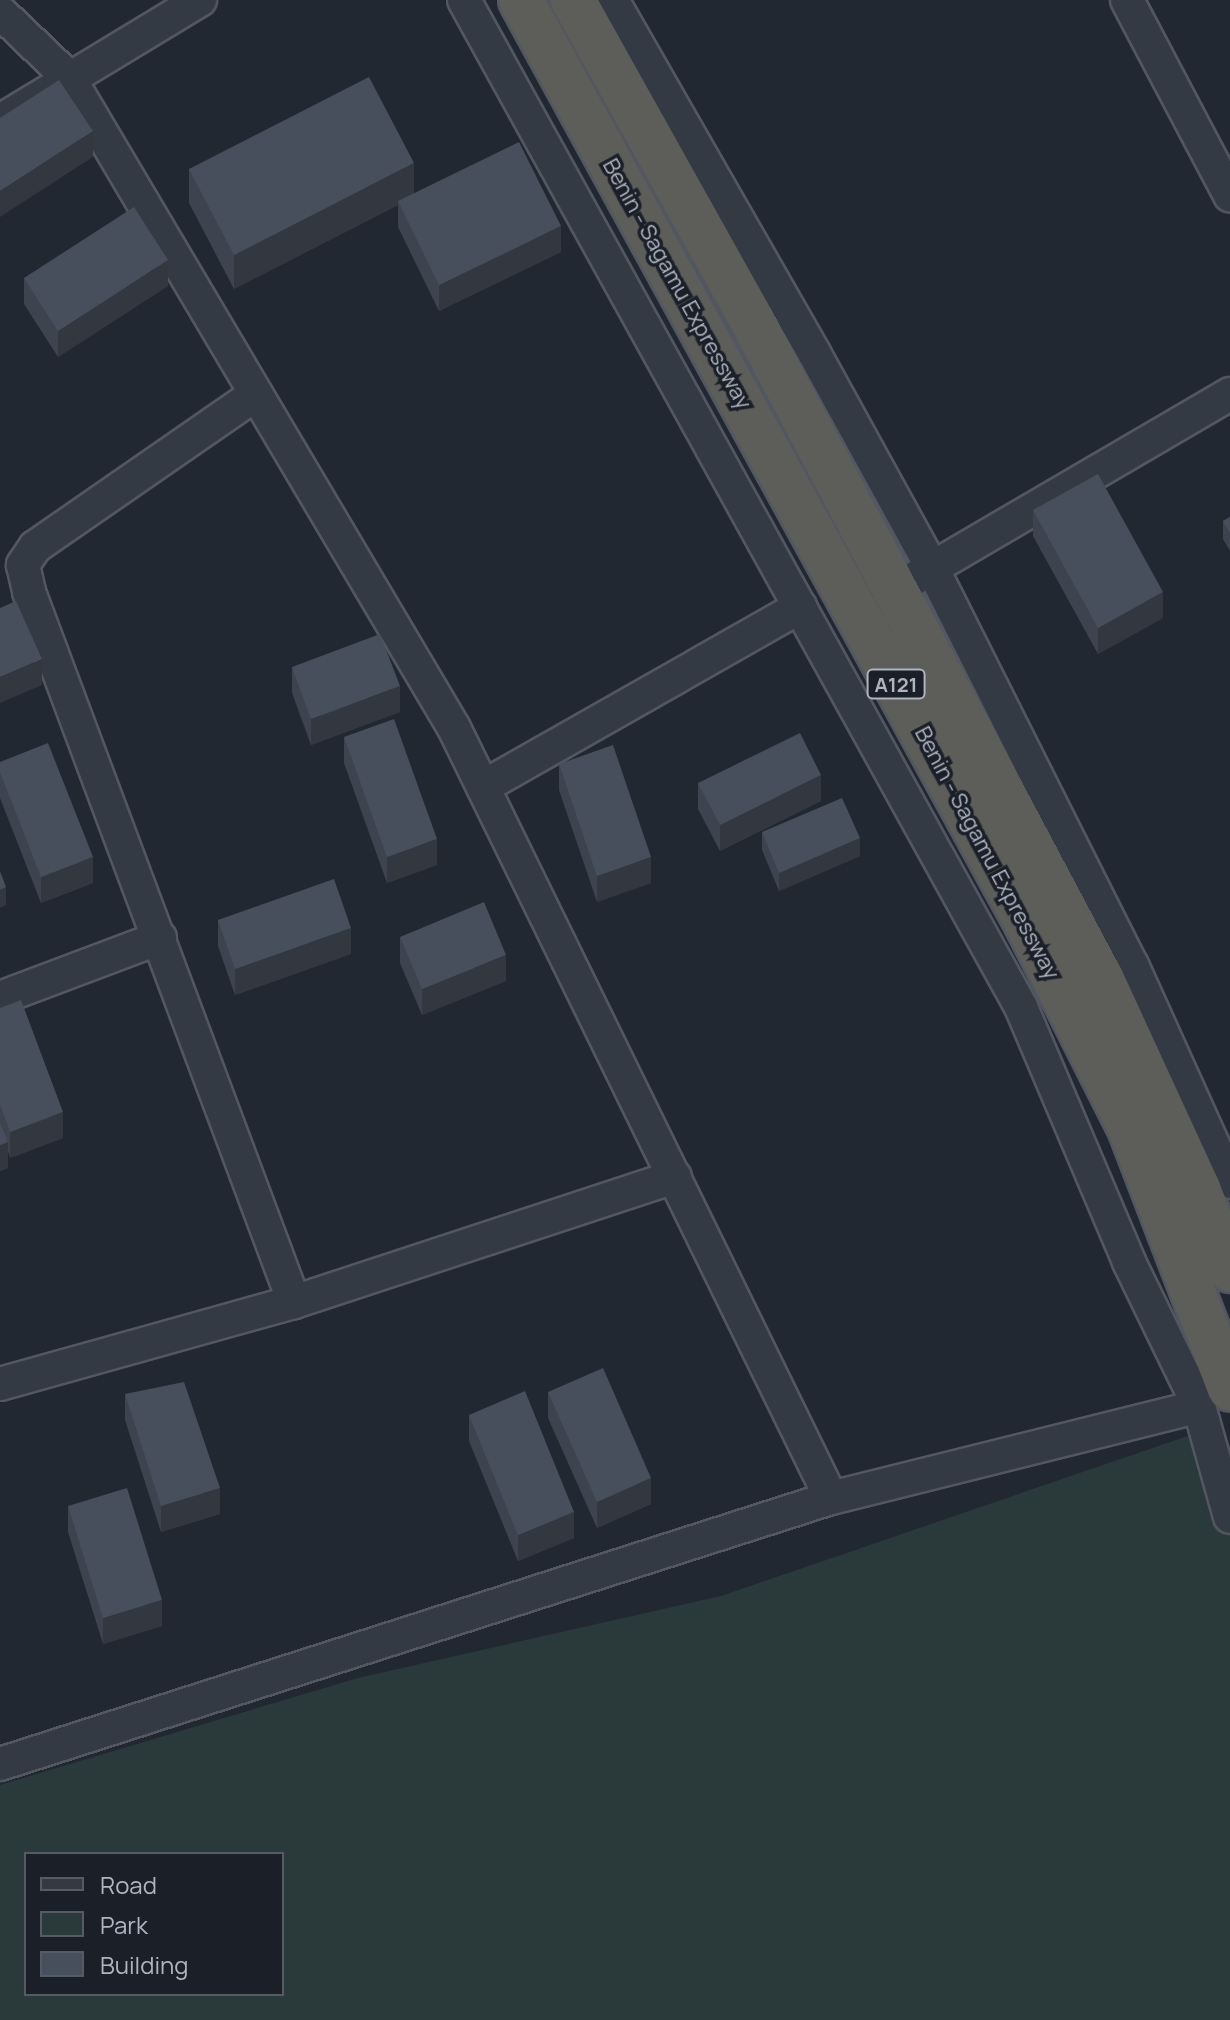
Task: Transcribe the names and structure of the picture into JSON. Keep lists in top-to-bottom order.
{
  "streets": {
    "highway": ["Benin - Sagamu Expressway", "A121"]
  },
  "crossings": [
    ["Benin - Sagamu Expressway", "A121"]
  ],
  "legend": ["Road", "Park", "Building"]
}
